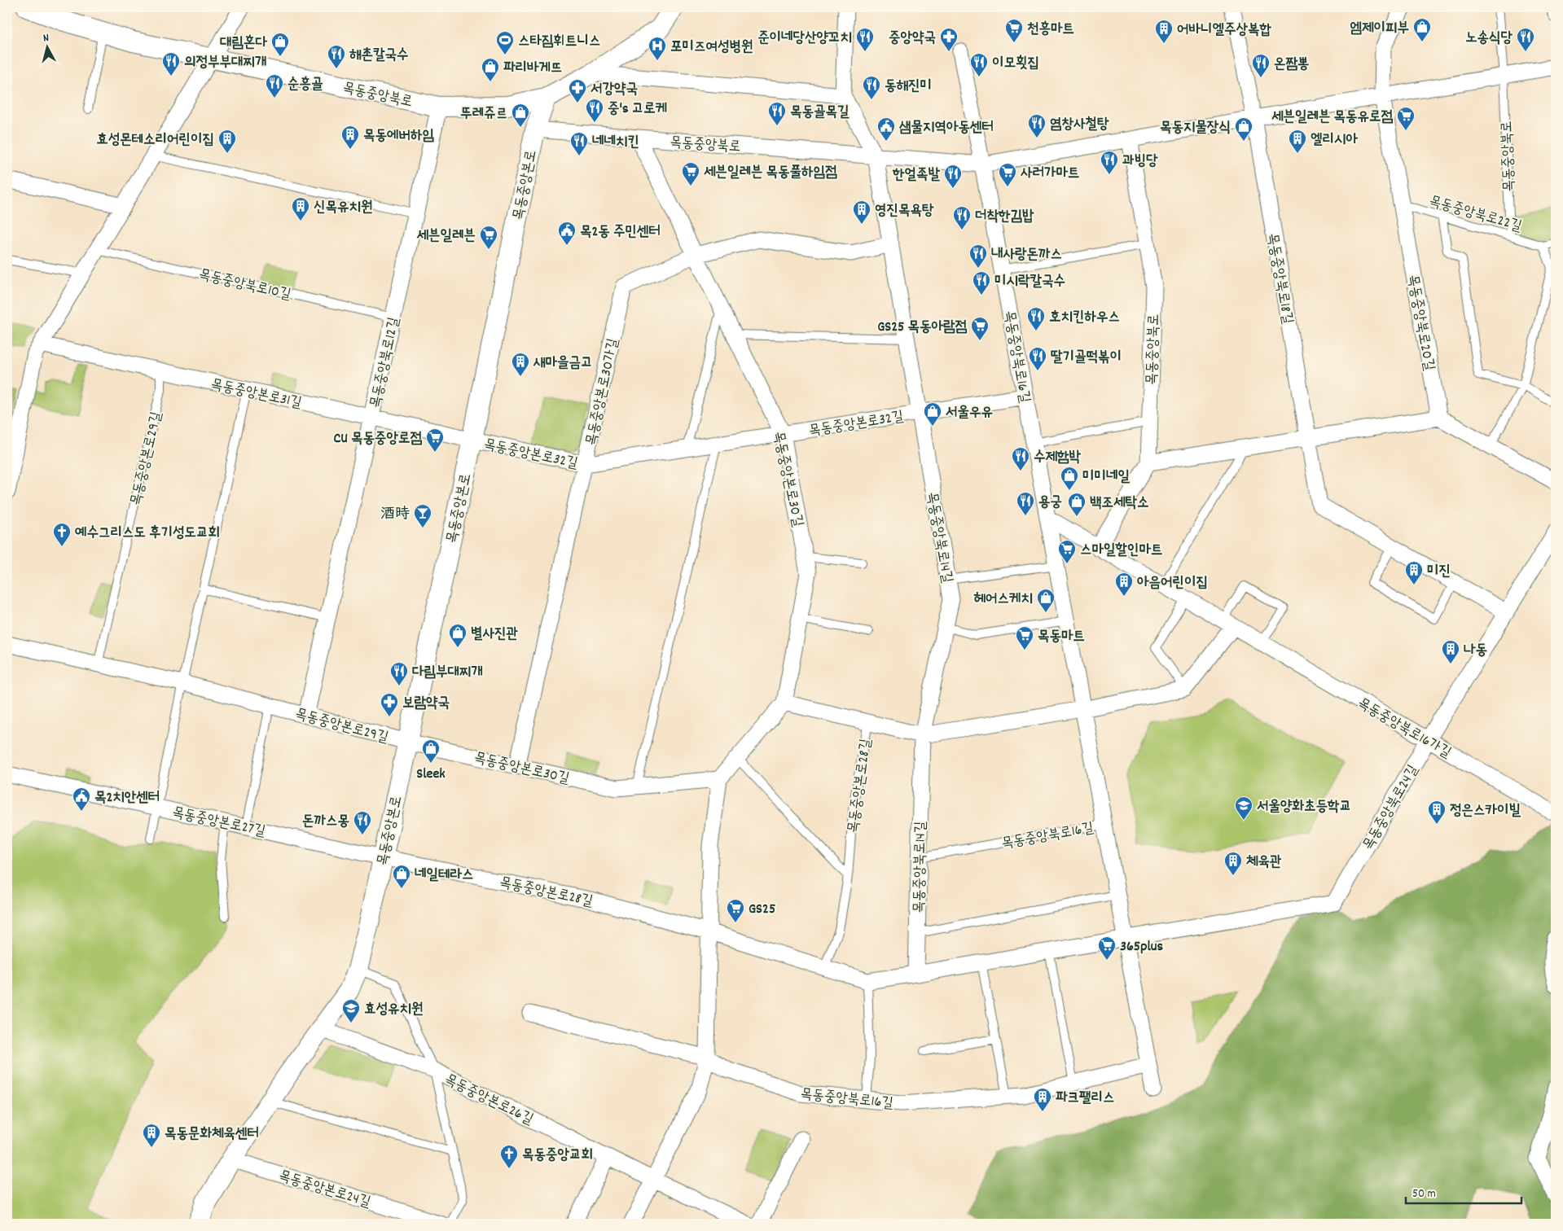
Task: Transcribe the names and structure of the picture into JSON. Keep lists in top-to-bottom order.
{
  "streets": {
    "street": [
      "목동중앙북로",
      "목동중앙본로",
      "목동중앙북로18길",
      "목동중앙북로20길",
      "목동중앙북로16길",
      "목동중앙북로12길",
      "목동중앙본로30가길",
      "목동중앙본로31길",
      "목동중앙본로32길",
      "목동중앙본로29길",
      "목동중앙본로30길",
      "목동중앙북로14길",
      "목동중앙북로16가길",
      "목동중앙본로28길",
      "목동중앙북로24길",
      "목동중앙본로27길",
      "목동중앙본로26길",
      "목동중앙본로24길"
    ],
    "lane": ["목동중앙북로22길", "목동중앙북로10길"]
  },
  "crossings": [
    ["목동중앙북로", "목동중앙본로"],
    ["목동중앙북로", "목동중앙북로22길"],
    ["목동중앙북로", "목동중앙북로18길"],
    ["목동중앙북로", "목동중앙북로20길"],
    ["목동중앙북로", "목동중앙북로16길"],
    ["목동중앙북로", "목동중앙북로12길"],
    ["목동중앙북로", "목동중앙본로30길"],
    ["목동중앙북로", "목동중앙북로14길"],
    ["목동중앙북로", "목동중앙북로16가길"],
    ["목동중앙본로", "목동중앙본로31길"],
    ["목동중앙본로", "목동중앙본로32길"],
    ["목동중앙본로", "목동중앙본로29길"],
    ["목동중앙본로", "목동중앙본로30길"],
    ["목동중앙본로", "목동중앙본로28길"],
    ["목동중앙본로", "목동중앙본로27길"],
    ["목동중앙본로", "목동중앙본로26길"],
    ["목동중앙본로", "목동중앙본로24길"],
    ["목동중앙북로22길", "목동중앙북로20길"],
    ["목동중앙북로18길", "목동중앙북로24길"],
    ["목동중앙북로10길", "목동중앙북로12길"],
    ["목동중앙북로16길", "목동중앙본로32길"],
    ["목동중앙북로16길", "목동중앙북로14길"],
    ["목동중앙북로16길", "목동중앙북로16가길"],
    ["목동중앙북로16길", "목동중앙본로28길"],
    ["목동중앙북로16길", "목동중앙북로24길"],
    ["목동중앙북로12길", "목동중앙본로31길"],
    ["목동중앙북로12길", "목동중앙본로29길"],
    ["목동중앙본로30가길", "목동중앙본로32길"],
    ["목동중앙본로30가길", "목동중앙본로30길"],
    ["목동중앙본로30가길", "목동중앙북로14길"],
    ["목동중앙본로31길", "목동중앙본로32길"],
    ["목동중앙본로31길", "목동중앙본로29길"],
    ["목동중앙본로32길", "목동중앙본로30길"],
    ["목동중앙본로32길", "목동중앙북로14길"],
    ["목동중앙본로29길", "목동중앙본로30길"],
    ["목동중앙북로14길", "목동중앙본로28길"],
    ["목동중앙북로16가길", "목동중앙북로24길"],
    ["목동중앙본로28길", "목동중앙북로24길"],
    ["목동중앙본로28길", "목동중앙본로27길"]
  ],
  "places": {
    "shop": [
      "엠제이피부",
      "대림혼다",
      "파리바게뜨",
      "뚜레쥬르",
      "목동지물장식",
      "서울우유",
      "미미네일",
      "백조세탁소",
      "헤어스케치",
      "별사진관",
      "Sleek",
      "네일테라스"
    ],
    "supermarket": [
      "천흥마트",
      "세븐일레븐 목동유로점",
      "세븐일레븐 목동풀하임점",
      "사러가마트",
      "세븐일레븐",
      "GS25 목동아람점",
      "CU 목동중앙로점",
      "스마일할인마트",
      "목동마트",
      "GS25",
      "365plus"
    ],
    "building": [
      "어바니엘주상복합",
      "목동에버하임",
      "효성몬테소리어린이집",
      "엘리시아",
      "신목유치원",
      "영진목욕탕",
      "새마을금고",
      "미진",
      "아음어린이집",
      "나동",
      "정은스카이빌",
      "체육관",
      "파크팰리스",
      "목동문화체육센터"
    ],
    "restaurant": [
      "준이네당산양꼬치",
      "노송식당",
      "해촌칼국수",
      "의정부부대찌개",
      "이모횟집",
      "온짬뽕",
      "순흥골",
      "동해진미",
      "중's 고로케",
      "목동골목길",
      "염창사철탕",
      "네네치킨",
      "과빙당",
      "한얼족발",
      "더착한김밥",
      "내사랑돈까스",
      "미시락칼국수",
      "호치킨하우스",
      "딸기골떡볶이",
      "수제함박",
      "용궁",
      "다림부대찌개",
      "돈까스몽"
    ],
    "pharmacy": ["중앙약국", "서강약국", "보람약국"],
    "sports": ["스타짐휘트니스"],
    "hospital": ["포미즈여성병원"],
    "public building": ["샘물지역아동센터", "목2동 주민센터", "목2치안센터"],
    "bar": ["酒時"],
    "church": ["예수그리스도 후기성도교회", "목동중앙교회"],
    "school or university": ["서울양화초등학교", "효성유치원"]
  },
  "scale_bar": "50 m",
  "north": "top"
}
